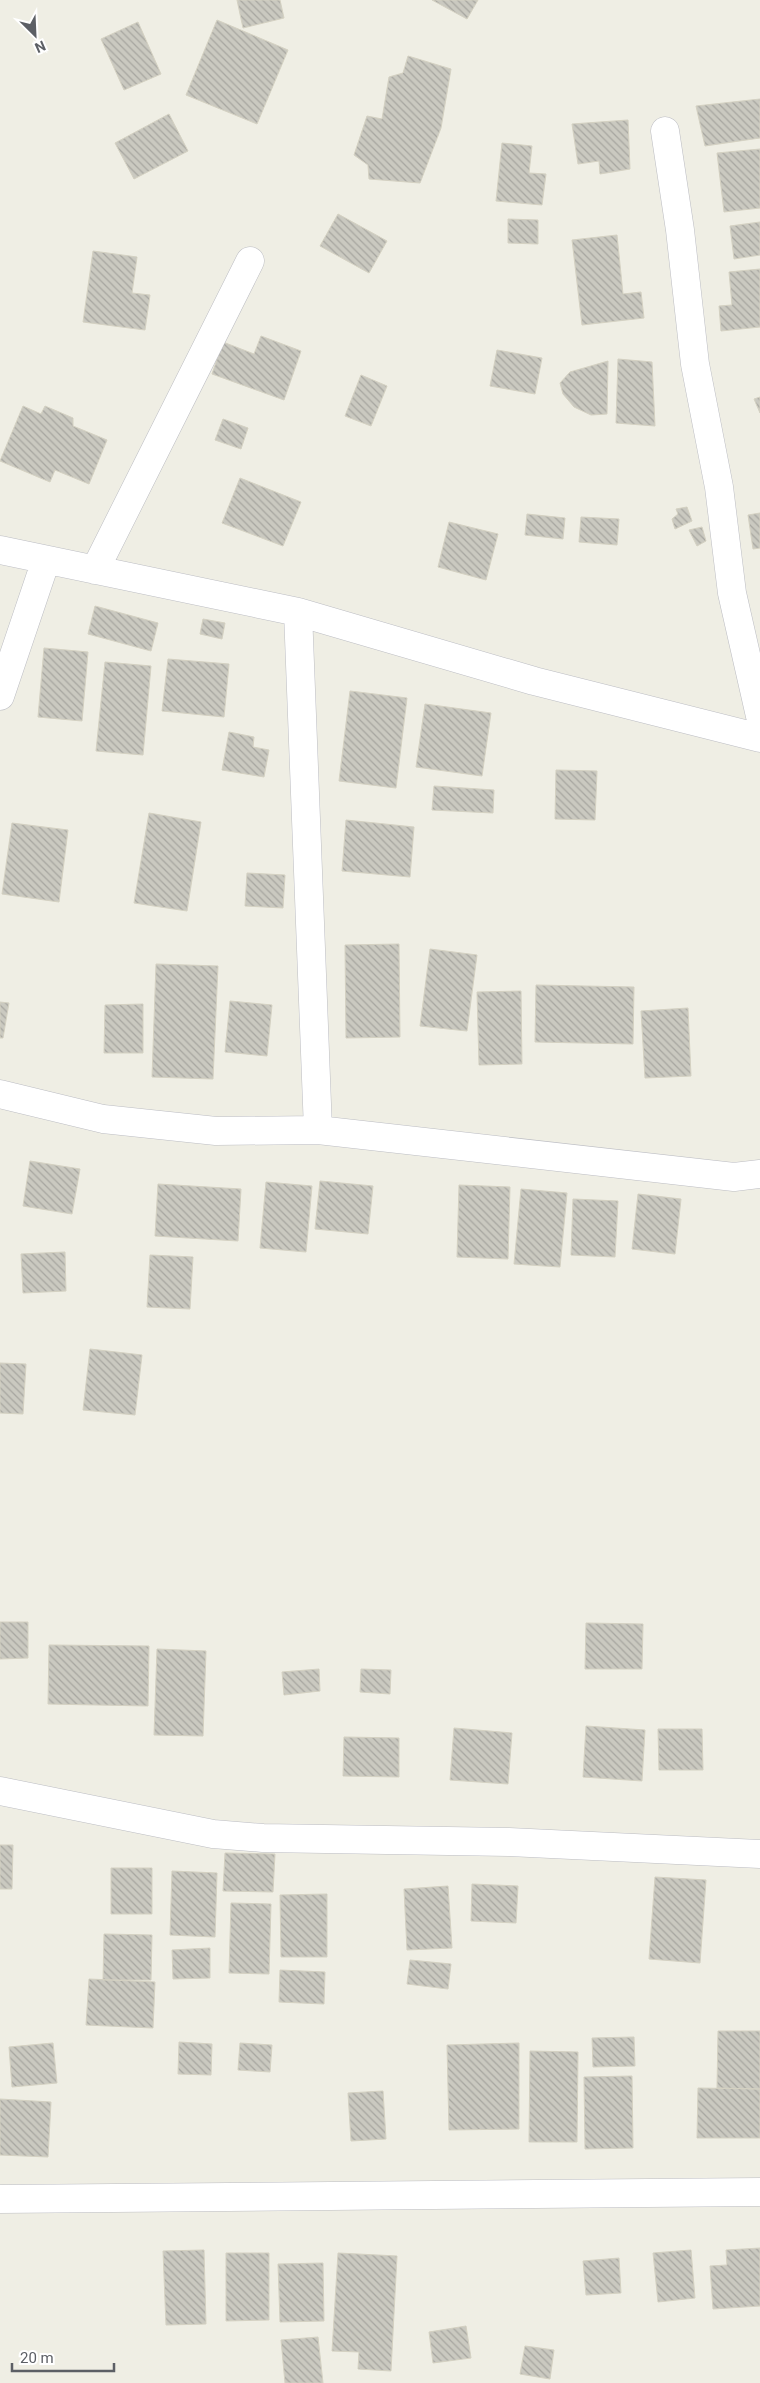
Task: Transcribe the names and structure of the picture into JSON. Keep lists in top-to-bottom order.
{
  "scale_bar": "20 m",
  "north": "bottom right"
}
